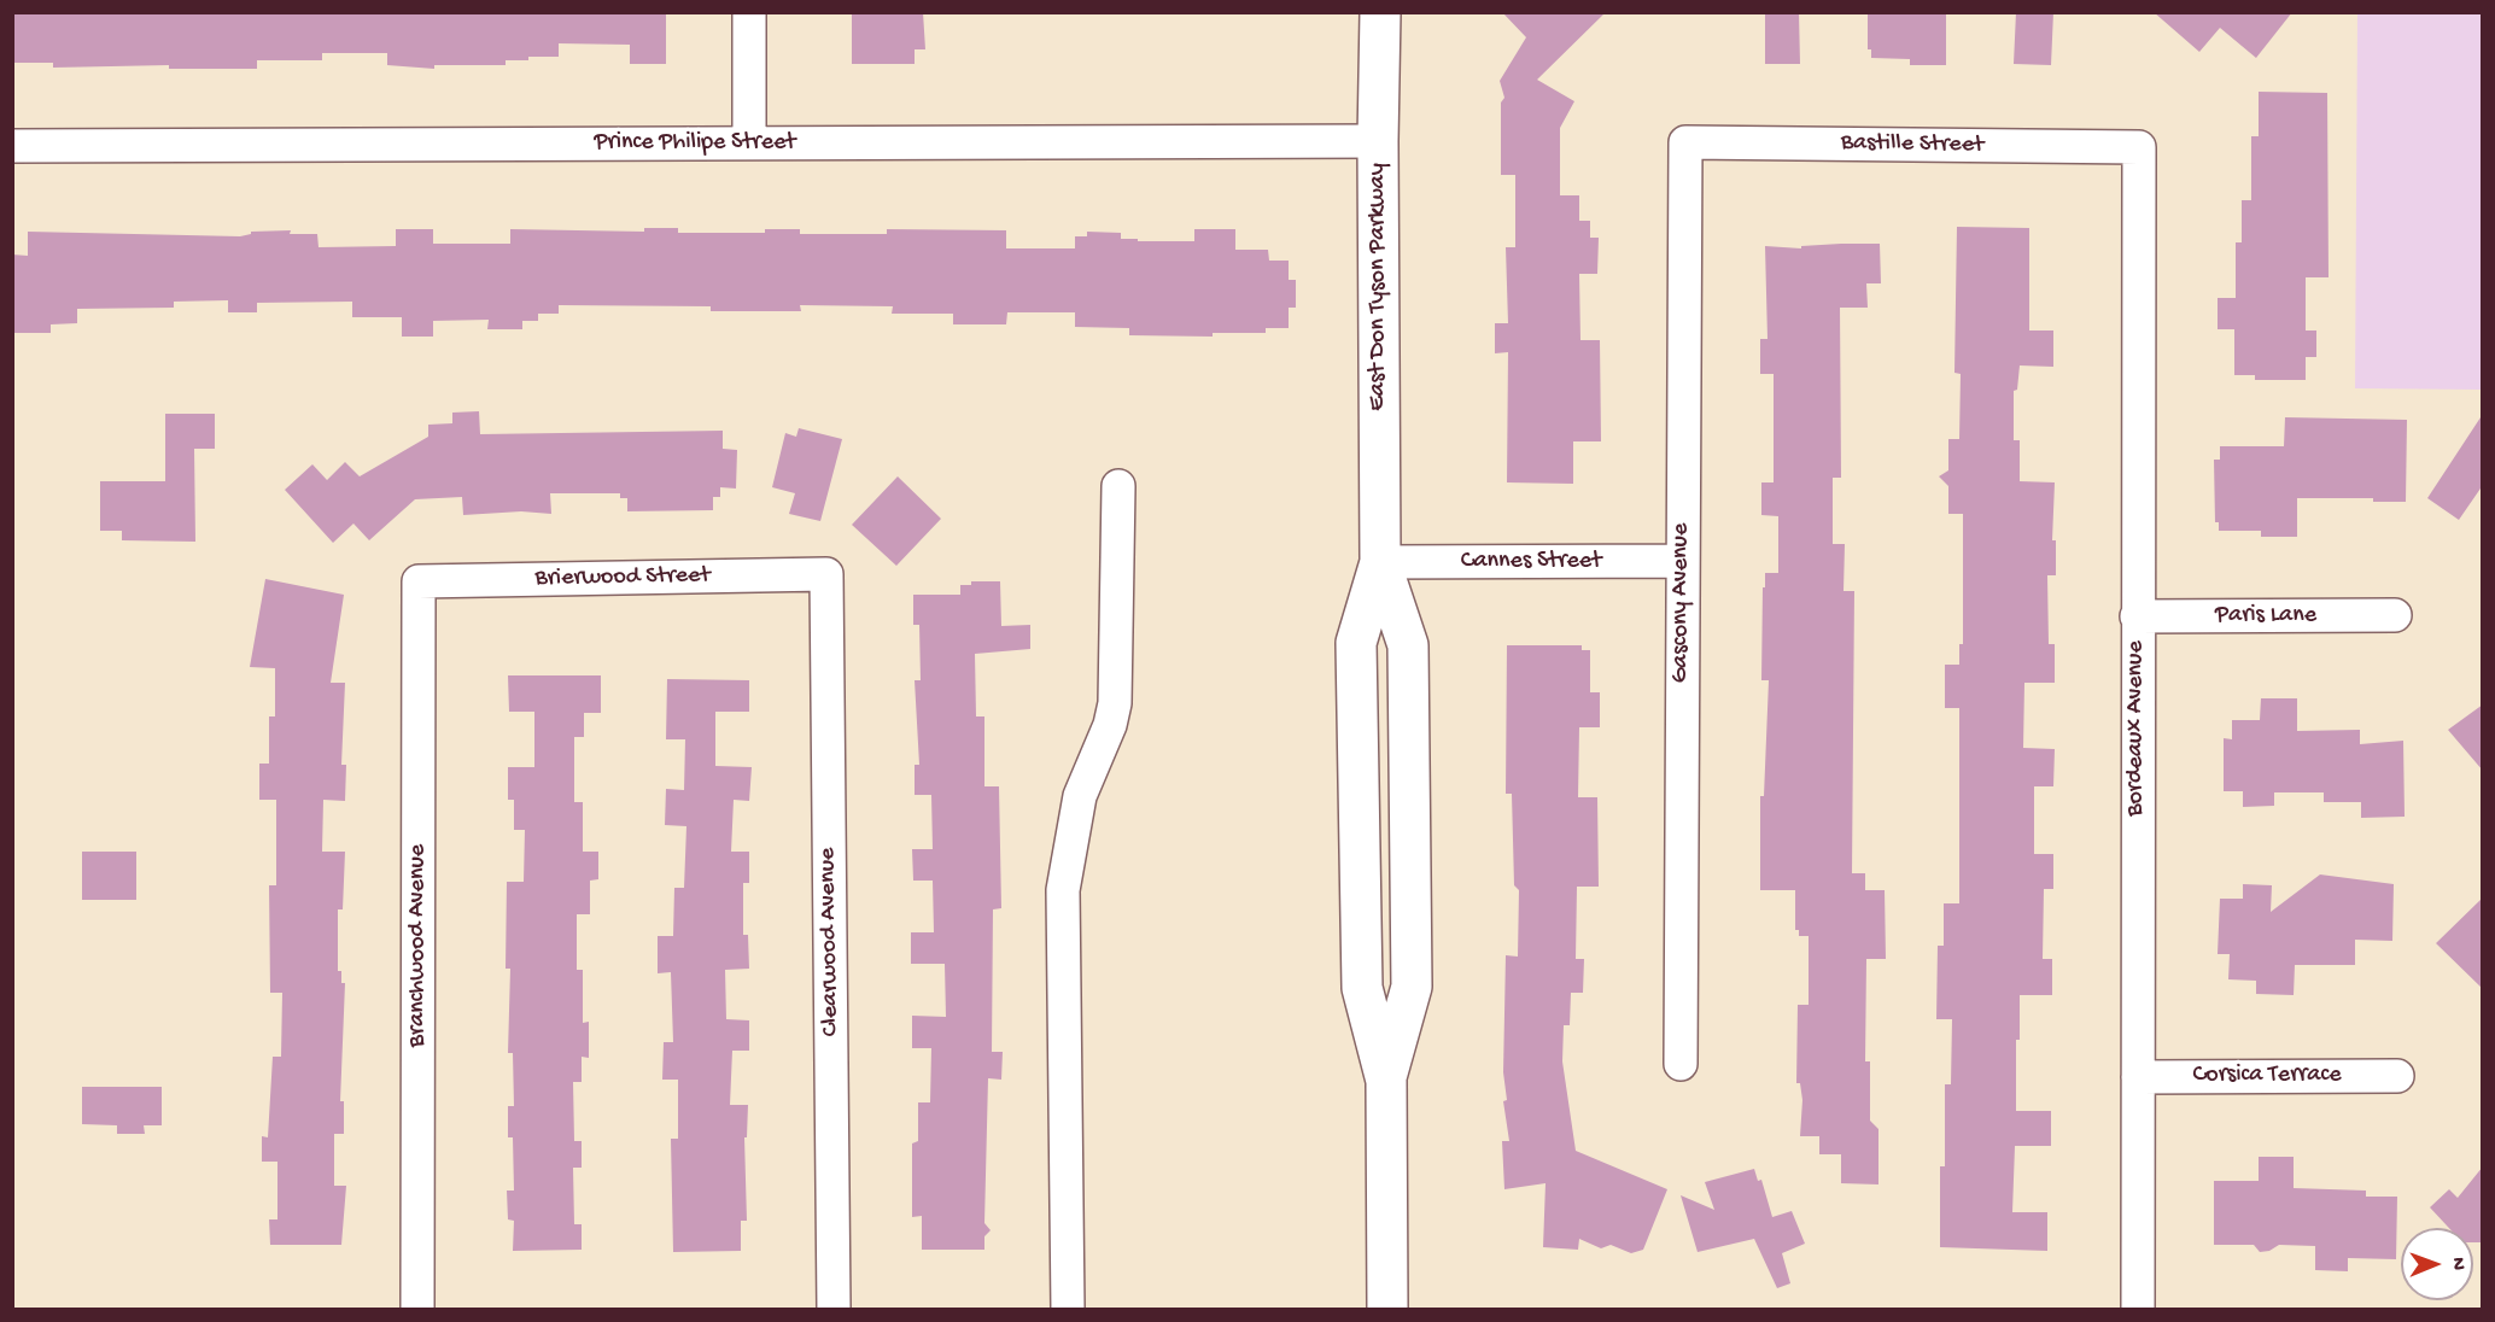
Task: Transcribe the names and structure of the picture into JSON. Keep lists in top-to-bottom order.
{
  "streets": {
    "main road": ["East Don Tyson Parkway"],
    "street": [
      "Prince Philipe Street",
      "Bastille Street",
      "Cannes Street",
      "Brierwood Street",
      "Gascony Avenue",
      "Paris Lane",
      "Bordeaux Avenue",
      "Clearwood Avenue",
      "Branchwood Avenue",
      "Corsica Terrace"
    ]
  },
  "crossings": [
    ["Prince Philipe Street", "East Don Tyson Parkway"],
    ["Bastille Street", "Gascony Avenue"],
    ["Bastille Street", "Bordeaux Avenue"],
    ["East Don Tyson Parkway", "Cannes Street"],
    ["Cannes Street", "Gascony Avenue"],
    ["Brierwood Street", "Clearwood Avenue"],
    ["Brierwood Street", "Branchwood Avenue"],
    ["Paris Lane", "Bordeaux Avenue"],
    ["Bordeaux Avenue", "Corsica Terrace"]
  ],
  "north": "right"
}
